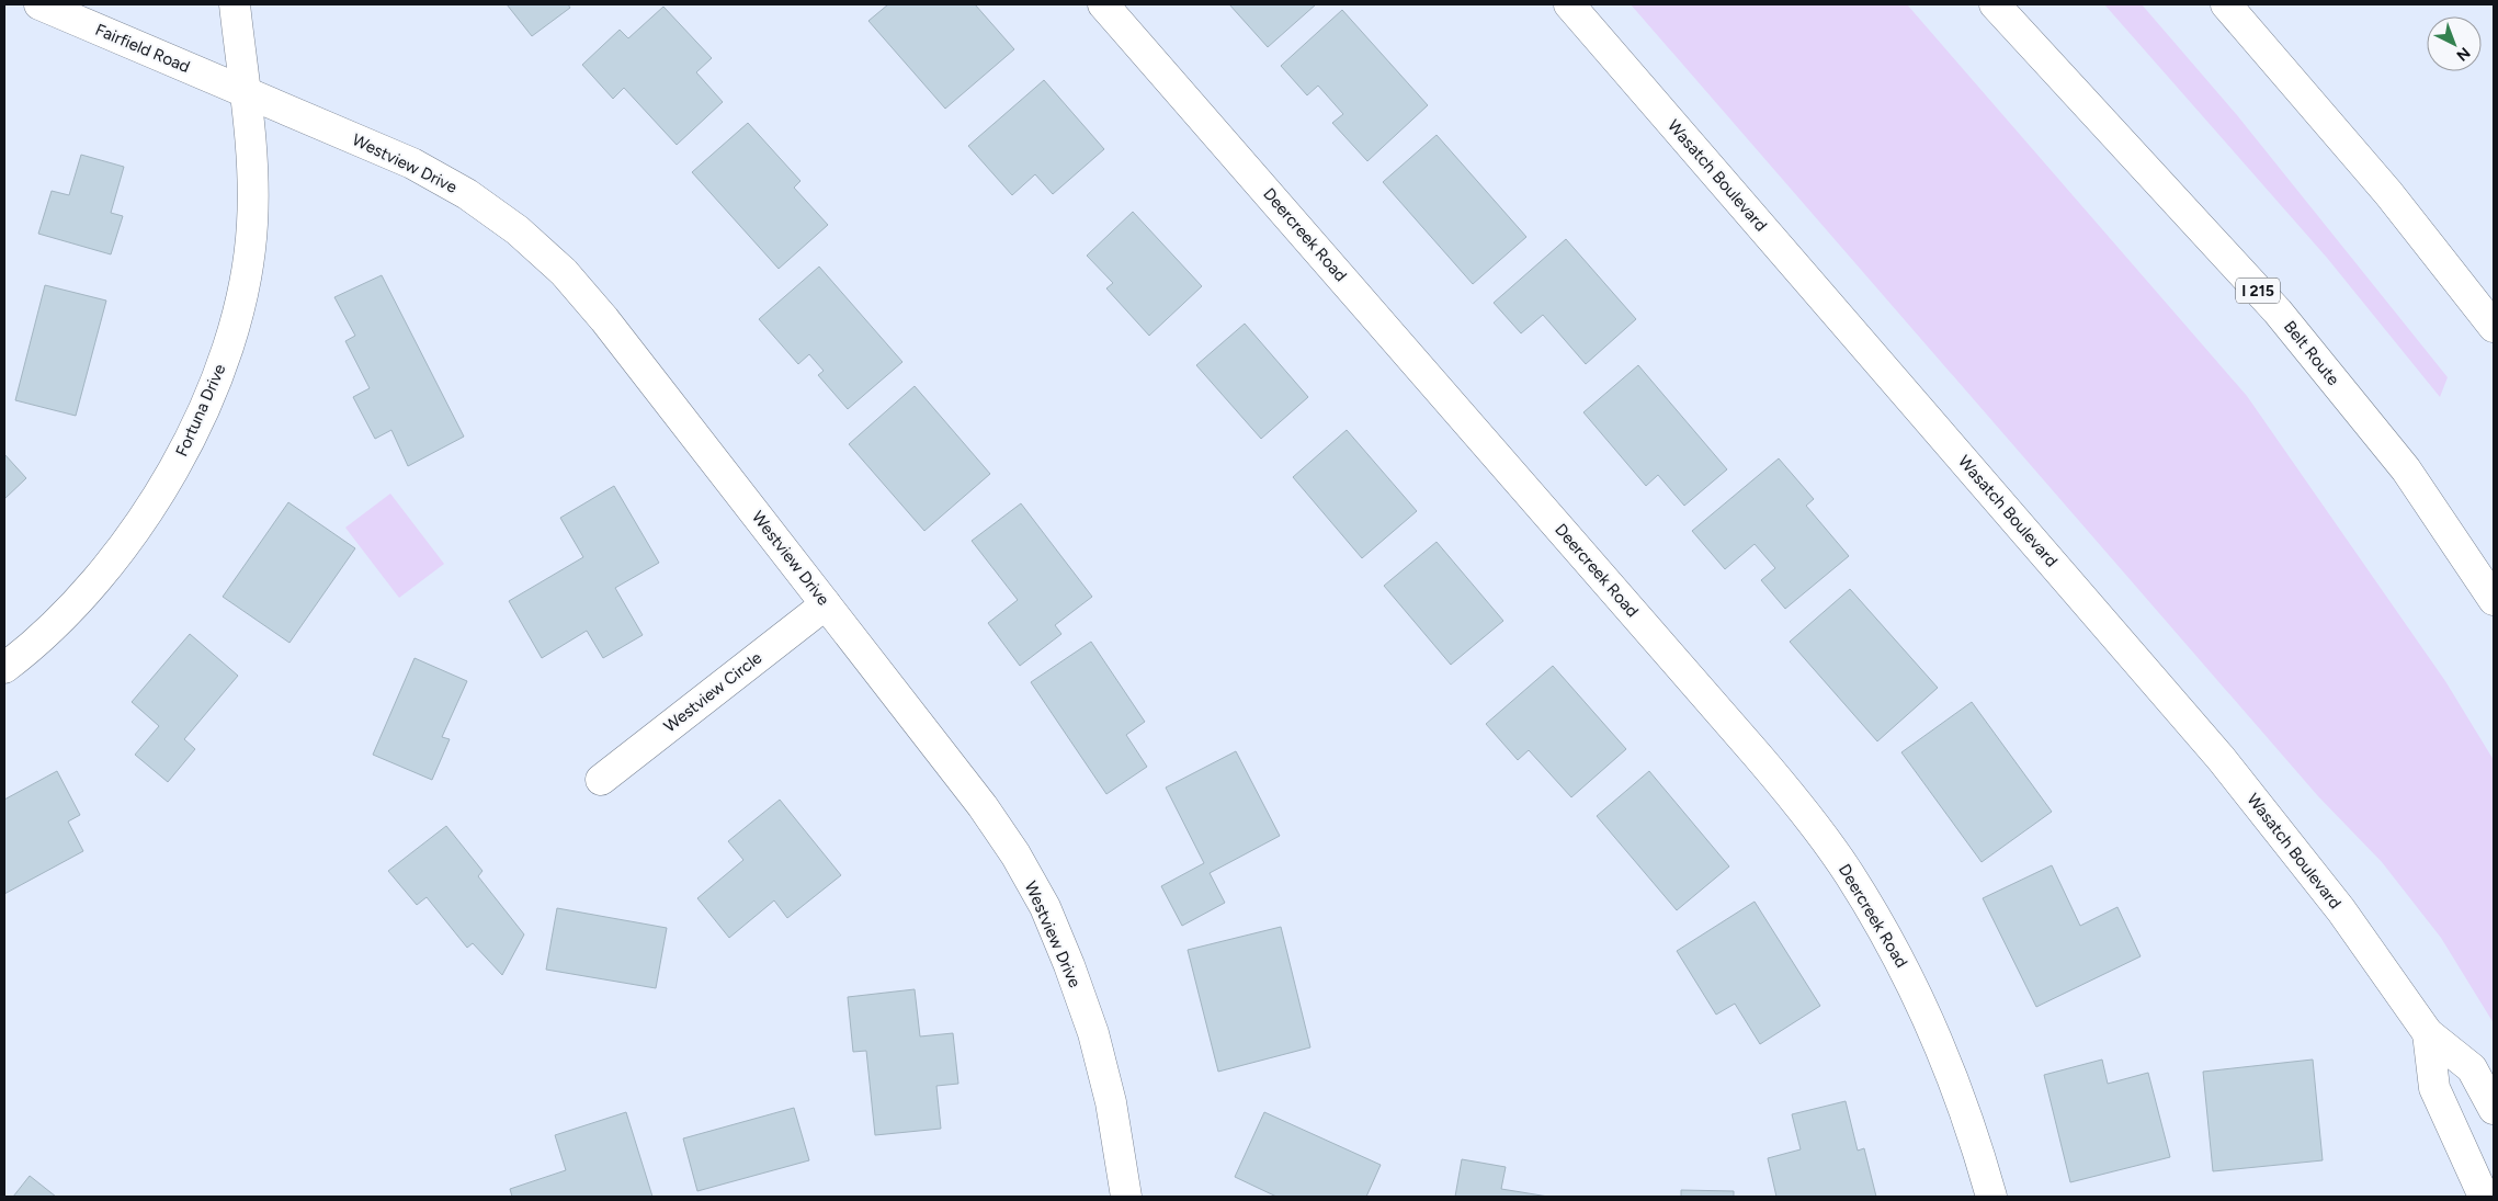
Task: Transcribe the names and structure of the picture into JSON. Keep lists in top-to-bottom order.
{
  "streets": {
    "main road": [
      "Fairfield Road",
      "Westview Drive",
      "Wasatch Boulevard",
      "Deercreek Road",
      "I 215",
      "Belt Route",
      "Fortuna Drive",
      "Westview Circle"
    ]
  },
  "crossings": [
    ["Fairfield Road", "Westview Drive"],
    ["Fairfield Road", "Fortuna Drive"],
    ["Westview Drive", "Fortuna Drive"],
    ["Westview Drive", "Westview Circle"]
  ],
  "north": "bottom right"
}
